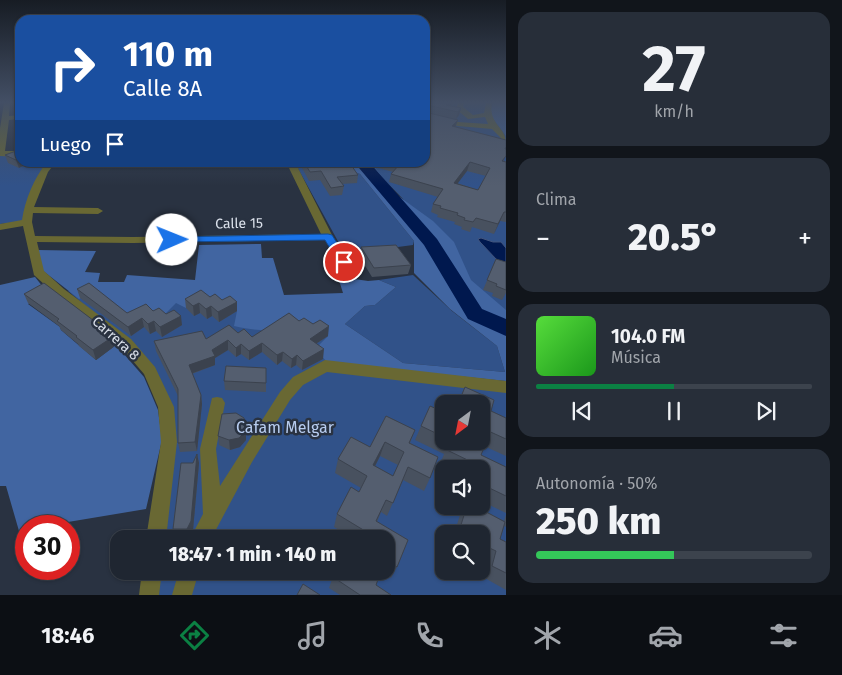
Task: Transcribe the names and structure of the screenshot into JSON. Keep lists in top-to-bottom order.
{
  "streets": {
    "street": ["Calle 15", "Carrera 8"]
  },
  "crossings": [
    ["Calle 15", "Carrera 8"]
  ],
  "parks": ["Cafam Melgar"],
  "north": "bottom left",
  "page": {
    "tile": [
      ["27", "km/h"],
      "Clima",
      ["Autonomía · 50%", "250 km"]
    ],
    "turn": ["110 m", "Calle 8A"],
    "then": "Luego",
    "heat": ["−", "20.5°", "+"],
    "song": ["104.0 FM", "Música"],
    "limit": "30",
    "trip": "18:47 · 1 min · 140 m",
    "tabs": "18:46"
  }
}
